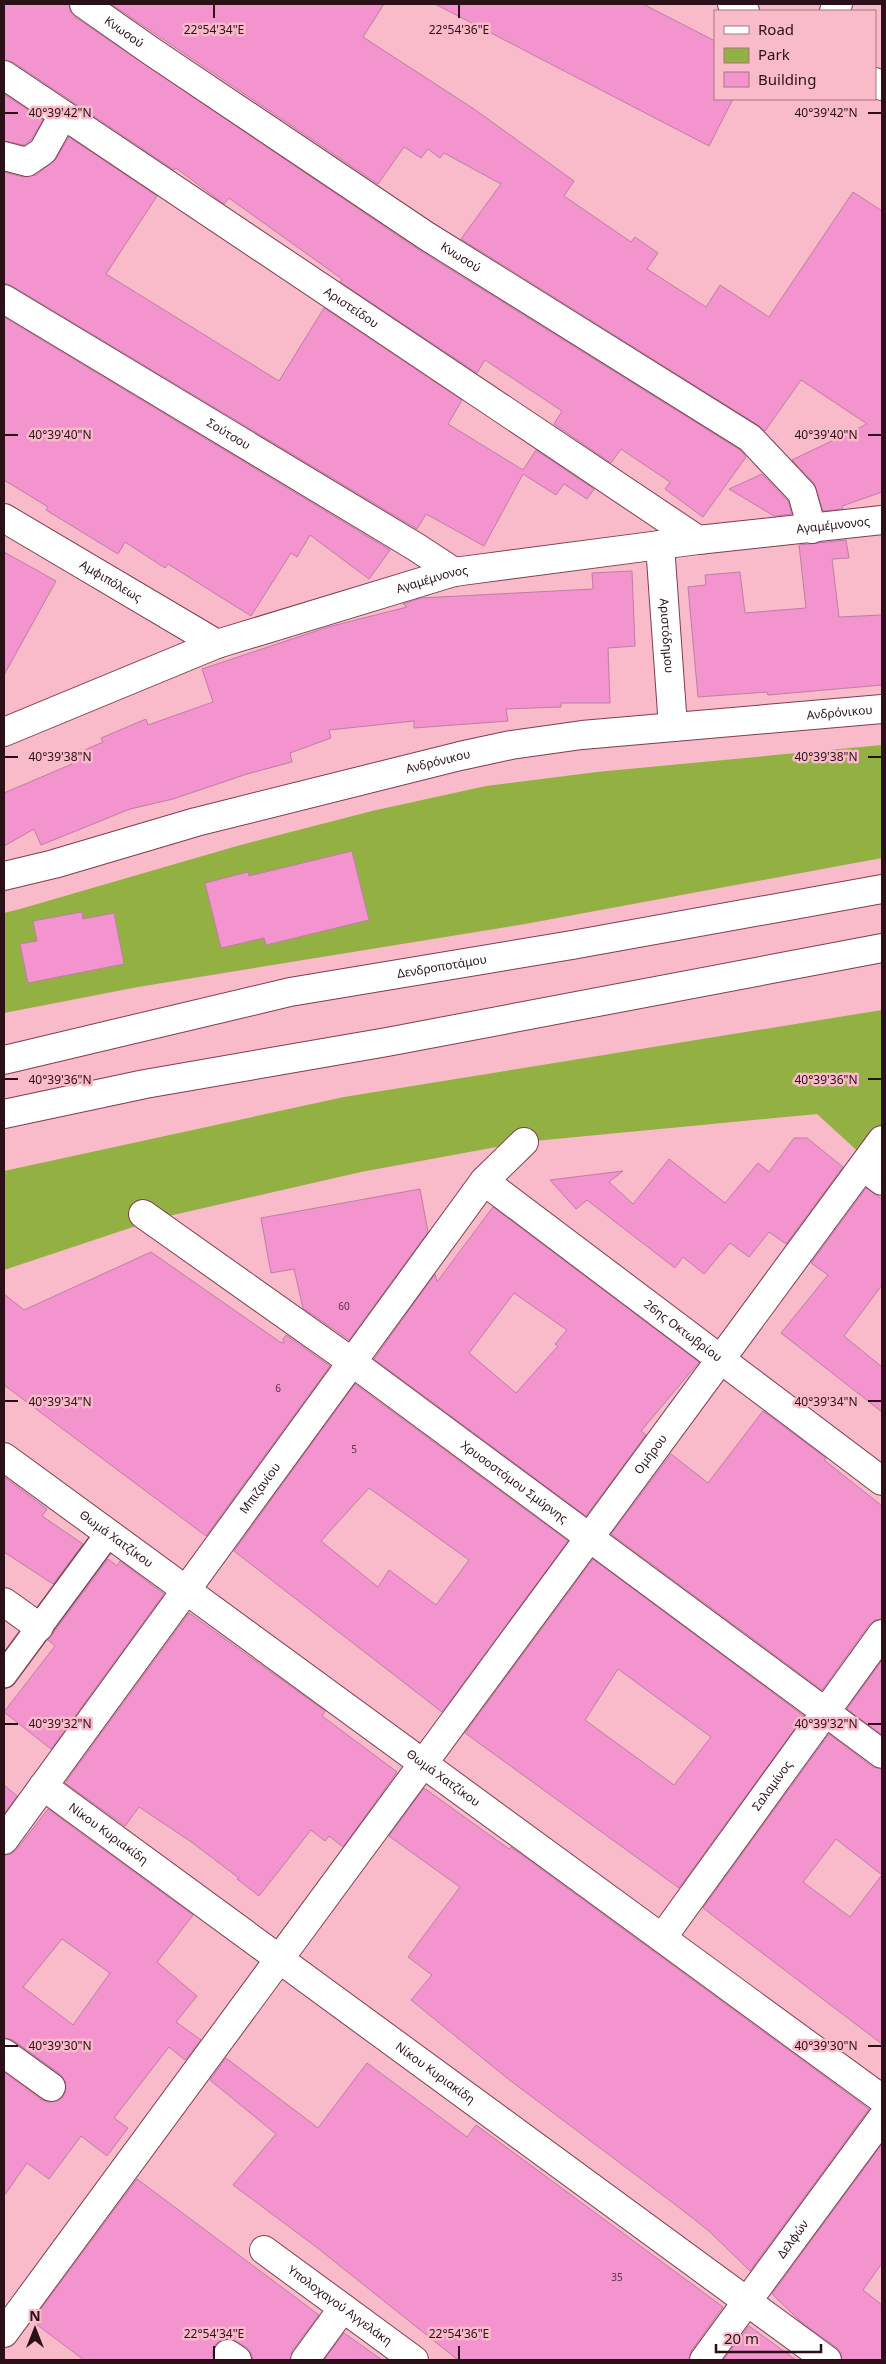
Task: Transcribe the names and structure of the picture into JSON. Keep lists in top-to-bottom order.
{
  "streets": {
    "street": [
      "Κνωσού",
      "Αριστείδου",
      "Σούτσου",
      "Αγαμέμνονος",
      "Αμφιπόλεως",
      "Αριστόδημου",
      "Ανδρόνικου",
      "Δενδροποτάμου",
      "26ης Οκτωβρίου",
      "Ομήρου",
      "Χρυσοστόμου Σμύρνης",
      "Μπιζανίου",
      "Θωμά Χατζίκου",
      "Σαλαμίνος",
      "Νίκου Κυριακίδη",
      "Δελφών",
      "Υπολοχαγού Αγγελάκη"
    ]
  },
  "crossings": [
    ["Κνωσού", "Αγαμέμνονος"],
    ["Αριστείδου", "Αγαμέμνονος"],
    ["Σούτσου", "Αγαμέμνονος"],
    ["Αγαμέμνονος", "Αμφιπόλεως"],
    ["Αγαμέμνονος", "Αριστόδημου"],
    ["Αριστόδημου", "Ανδρόνικου"],
    ["26ης Οκτωβρίου", "Ομήρου"],
    ["26ης Οκτωβρίου", "Μπιζανίου"],
    ["Ομήρου", "Χρυσοστόμου Σμύρνης"],
    ["Ομήρου", "Θωμά Χατζίκου"],
    ["Ομήρου", "Νίκου Κυριακίδη"],
    ["Χρυσοστόμου Σμύρνης", "Μπιζανίου"],
    ["Χρυσοστόμου Σμύρνης", "Σαλαμίνος"],
    ["Μπιζανίου", "Θωμά Χατζίκου"],
    ["Μπιζανίου", "Νίκου Κυριακίδη"],
    ["Θωμά Χατζίκου", "Σαλαμίνος"],
    ["Νίκου Κυριακίδη", "Δελφών"]
  ],
  "house_numbers": [
    "60",
    "6",
    "5",
    "35"
  ],
  "legend": ["Road", "Park", "Building"],
  "scale_bar": "20 m",
  "north": "top",
  "coordinates": [
    "22°54'34\"E",
    "22°54'36\"E",
    "40°39'42\"N",
    "40°39'40\"N",
    "40°39'38\"N",
    "40°39'36\"N",
    "40°39'34\"N",
    "40°39'32\"N",
    "40°39'30\"N"
  ]
}
